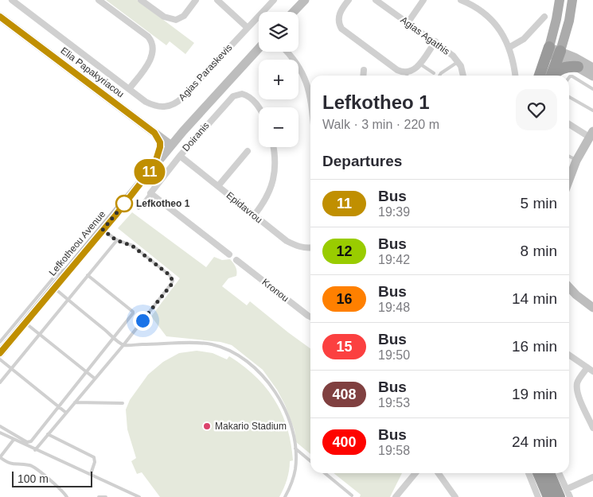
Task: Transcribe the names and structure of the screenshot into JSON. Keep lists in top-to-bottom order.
{
  "streets": {
    "main road": ["Elia Papakyriacou", "Lefkotheou Avenue"],
    "street": [
      "Agias Agathis",
      "Agias Paraskevis",
      "Doiranis",
      "Epidavrou",
      "Kronou"
    ]
  },
  "crossings": [
    ["Elia Papakyriacou", "Lefkotheou Avenue"],
    ["Doiranis", "Epidavrou"]
  ],
  "places": ["Lefkotheo 1", "Makario Stadium"],
  "lines": ["bus line 11"],
  "scale_bar": "100 m",
  "page": {
    "on_map": "11",
    "map_buttons": ["+", "−"],
    "heading": [
      ["Lefkotheo 1", "Walk · 3 min · 220 m"],
      "Departures"
    ],
    "list": [
      {
        "mark": "11",
        "name": "Bus",
        "note": "19:39",
        "value": "5 min"
      },
      {
        "mark": "12",
        "name": "Bus",
        "note": "19:42",
        "value": "8 min"
      },
      {
        "mark": "16",
        "name": "Bus",
        "note": "19:48",
        "value": "14 min"
      },
      {
        "mark": "15",
        "name": "Bus",
        "note": "19:50",
        "value": "16 min"
      },
      {
        "mark": "408",
        "name": "Bus",
        "note": "19:53",
        "value": "19 min"
      },
      {
        "mark": "400",
        "name": "Bus",
        "note": "19:58",
        "value": "24 min"
      }
    ],
    "scale": "100 m"
  }
}
